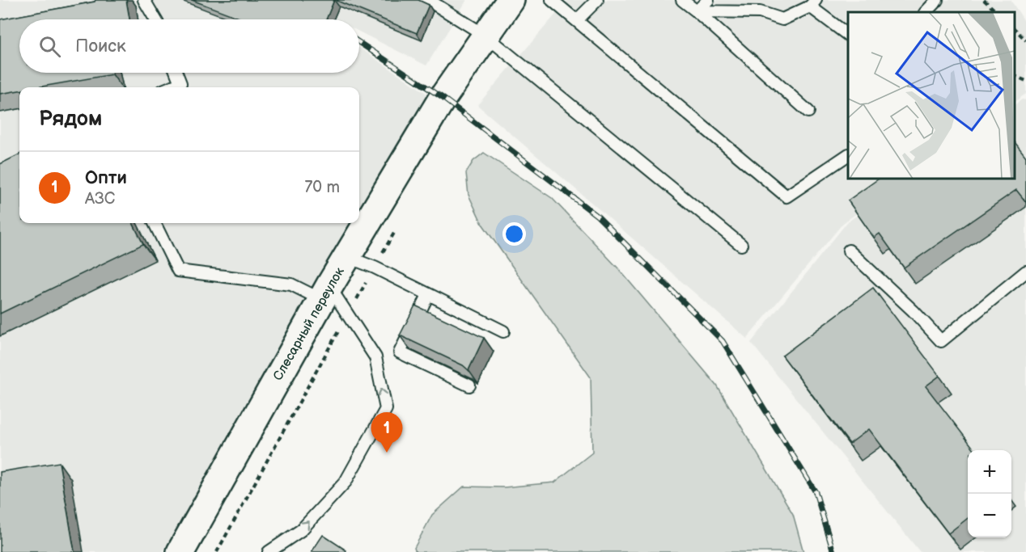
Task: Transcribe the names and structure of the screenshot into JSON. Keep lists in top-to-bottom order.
{
  "streets": {
    "main road": ["Слесарный переулок"]
  },
  "page": {
    "search": "Поиск",
    "heading": "Рядом",
    "list": [
      {
        "mark": "1",
        "name": "Опти",
        "note": "АЗС",
        "value": "70 m"
      }
    ],
    "pins": "1",
    "map_buttons": ["+", "−"]
  }
}
